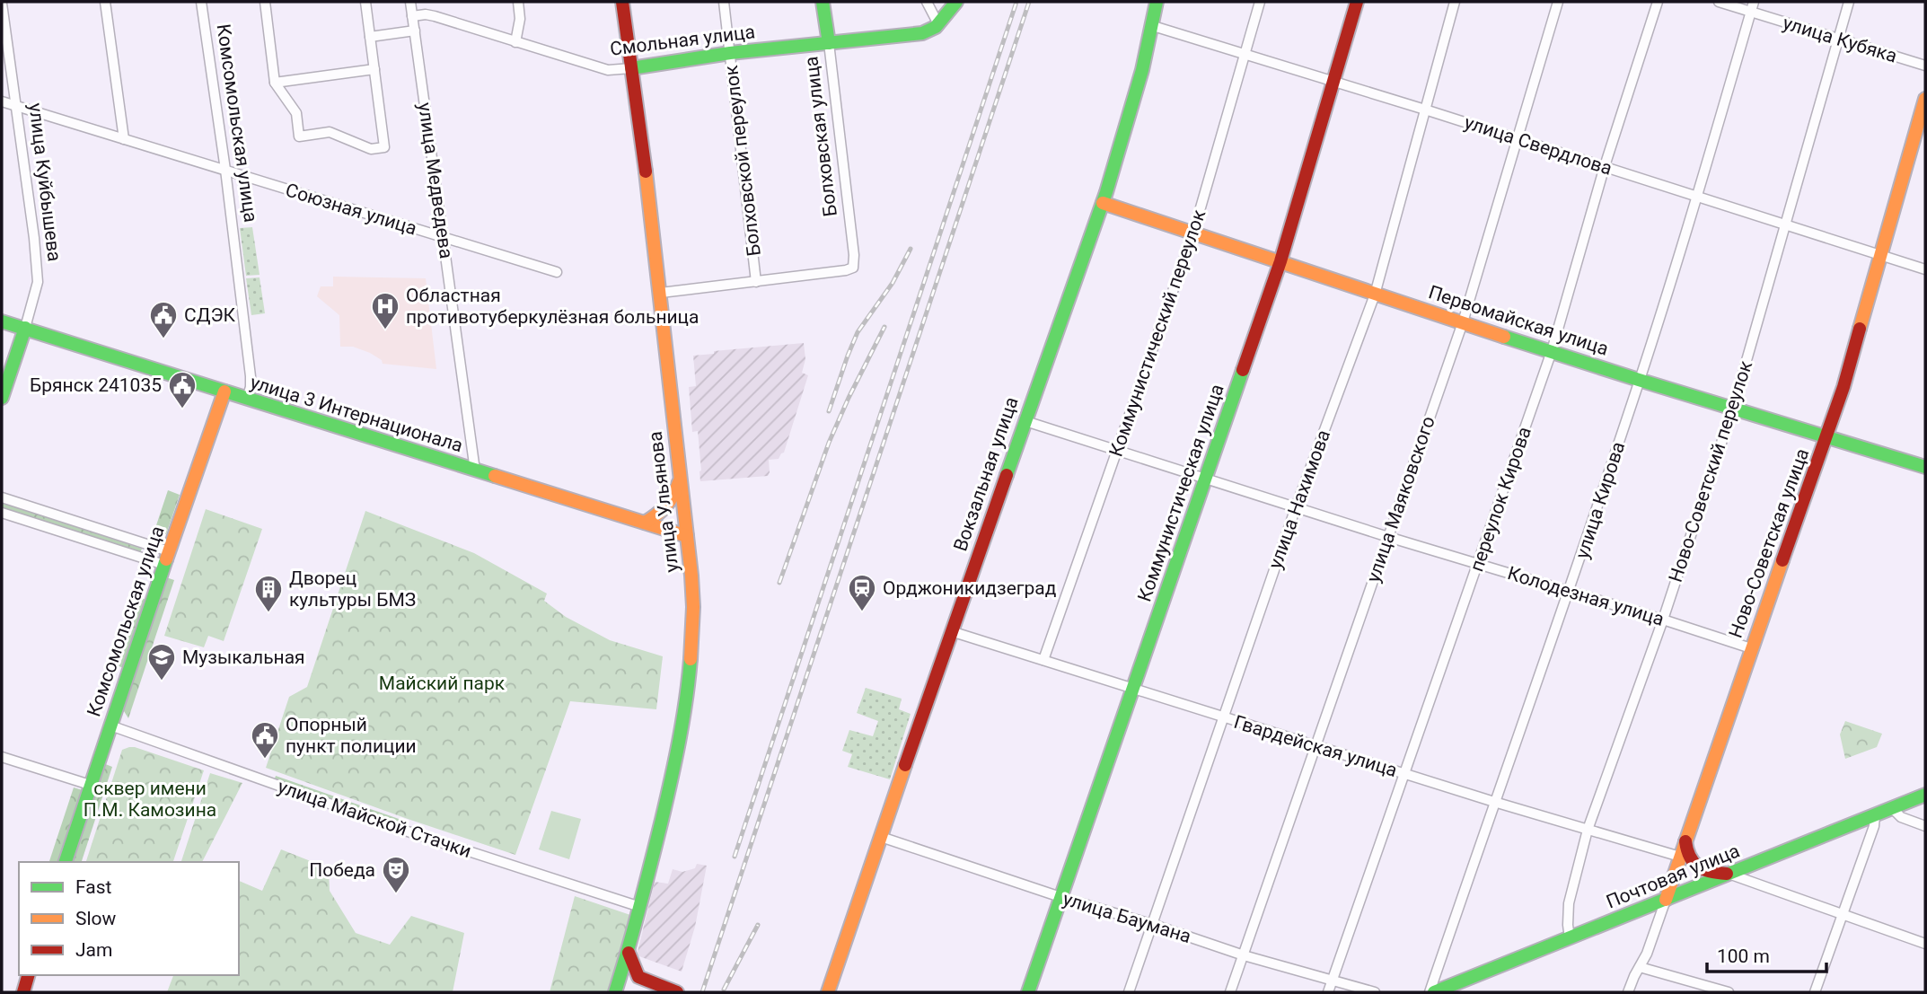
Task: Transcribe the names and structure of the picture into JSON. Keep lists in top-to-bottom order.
{
  "streets": {
    "main road": [
      "Смольная улица",
      "Комсомольская улица",
      "Болховская улица",
      "улица Куйбышева",
      "Первомайская улица",
      "улица 3 Интернационала",
      "Вокзальная улица",
      "Коммунистическая улица",
      "улица Ульянова",
      "Ново-Советская улица",
      "Почтовая улица"
    ],
    "street": [
      "улица Кубяка",
      "улица Свердлова",
      "Болховской переулок",
      "улица Медведева",
      "Союзная улица",
      "Коммунистический переулок",
      "Ново-Советский переулок",
      "улица Нахимова",
      "улица Маяковского",
      "переулок Кирова",
      "улица Кирова",
      "Колодезная улица",
      "Гвардейская улица",
      "улица Майской Стачки",
      "улица Баумана"
    ]
  },
  "crossings": [
    ["улица Кубяка", "Ново-Советский переулок"],
    ["улица Кубяка", "улица Кирова"],
    ["Смольная улица", "Болховская улица"],
    ["Смольная улица", "Болховской переулок"],
    ["Смольная улица", "улица Медведева"],
    ["Смольная улица", "улица Ульянова"],
    ["Комсомольская улица", "Союзная улица"],
    ["Комсомольская улица", "улица 3 Интернационала"],
    ["Комсомольская улица", "улица Майской Стачки"],
    ["Болховская улица", "Болховской переулок"],
    ["улица Свердлова", "Коммунистический переулок"],
    ["улица Свердлова", "Ново-Советский переулок"],
    ["улица Свердлова", "Вокзальная улица"],
    ["улица Свердлова", "Коммунистическая улица"],
    ["улица Свердлова", "улица Нахимова"],
    ["улица Свердлова", "улица Маяковского"],
    ["улица Свердлова", "переулок Кирова"],
    ["улица Свердлова", "улица Кирова"],
    ["улица Свердлова", "Ново-Советская улица"],
    ["улица Медведева", "Союзная улица"],
    ["улица Медведева", "улица 3 Интернационала"],
    ["улица Куйбышева", "Союзная улица"],
    ["улица Куйбышева", "улица 3 Интернационала"],
    ["Первомайская улица", "Коммунистический переулок"],
    ["Первомайская улица", "Ново-Советский переулок"],
    ["Первомайская улица", "Вокзальная улица"],
    ["Первомайская улица", "Коммунистическая улица"],
    ["Первомайская улица", "улица Нахимова"],
    ["Первомайская улица", "улица Маяковского"],
    ["Первомайская улица", "переулок Кирова"],
    ["Первомайская улица", "улица Кирова"],
    ["Первомайская улица", "Ново-Советская улица"],
    ["Коммунистический переулок", "Колодезная улица"],
    ["Коммунистический переулок", "Гвардейская улица"],
    ["улица 3 Интернационала", "улица Ульянова"],
    ["Ново-Советский переулок", "Колодезная улица"],
    ["Ново-Советский переулок", "Гвардейская улица"],
    ["Ново-Советский переулок", "Почтовая улица"],
    ["Вокзальная улица", "Колодезная улица"],
    ["Вокзальная улица", "Гвардейская улица"],
    ["Вокзальная улица", "улица Баумана"],
    ["Коммунистическая улица", "Колодезная улица"],
    ["Коммунистическая улица", "Гвардейская улица"],
    ["Коммунистическая улица", "улица Баумана"],
    ["улица Нахимова", "Колодезная улица"],
    ["улица Нахимова", "Гвардейская улица"],
    ["улица Нахимова", "улица Баумана"],
    ["улица Маяковского", "Колодезная улица"],
    ["улица Маяковского", "Гвардейская улица"],
    ["улица Маяковского", "улица Баумана"],
    ["переулок Кирова", "Колодезная улица"],
    ["переулок Кирова", "Гвардейская улица"],
    ["переулок Кирова", "улица Баумана"],
    ["улица Кирова", "Колодезная улица"],
    ["улица Кирова", "Гвардейская улица"],
    ["улица Ульянова", "улица Майской Стачки"],
    ["Ново-Советская улица", "Колодезная улица"],
    ["Ново-Советская улица", "Гвардейская улица"],
    ["Ново-Советская улица", "Почтовая улица"]
  ],
  "parks": ["Майский парк", "сквер имени П.М. Камозина"],
  "places": {
    "hospital": ["Областная противотуберкулёзная больница"],
    "public building": ["СДЭК", "Брянск 241035", "Опорный пункт полиции"],
    "station": ["Орджоникидзеград"],
    "building": ["Дворец культуры БМЗ"],
    "school or university": ["Музыкальная"],
    "theatre": ["Победа"]
  },
  "legend": ["Fast", "Slow", "Jam"],
  "scale_bar": "100 m"
}
